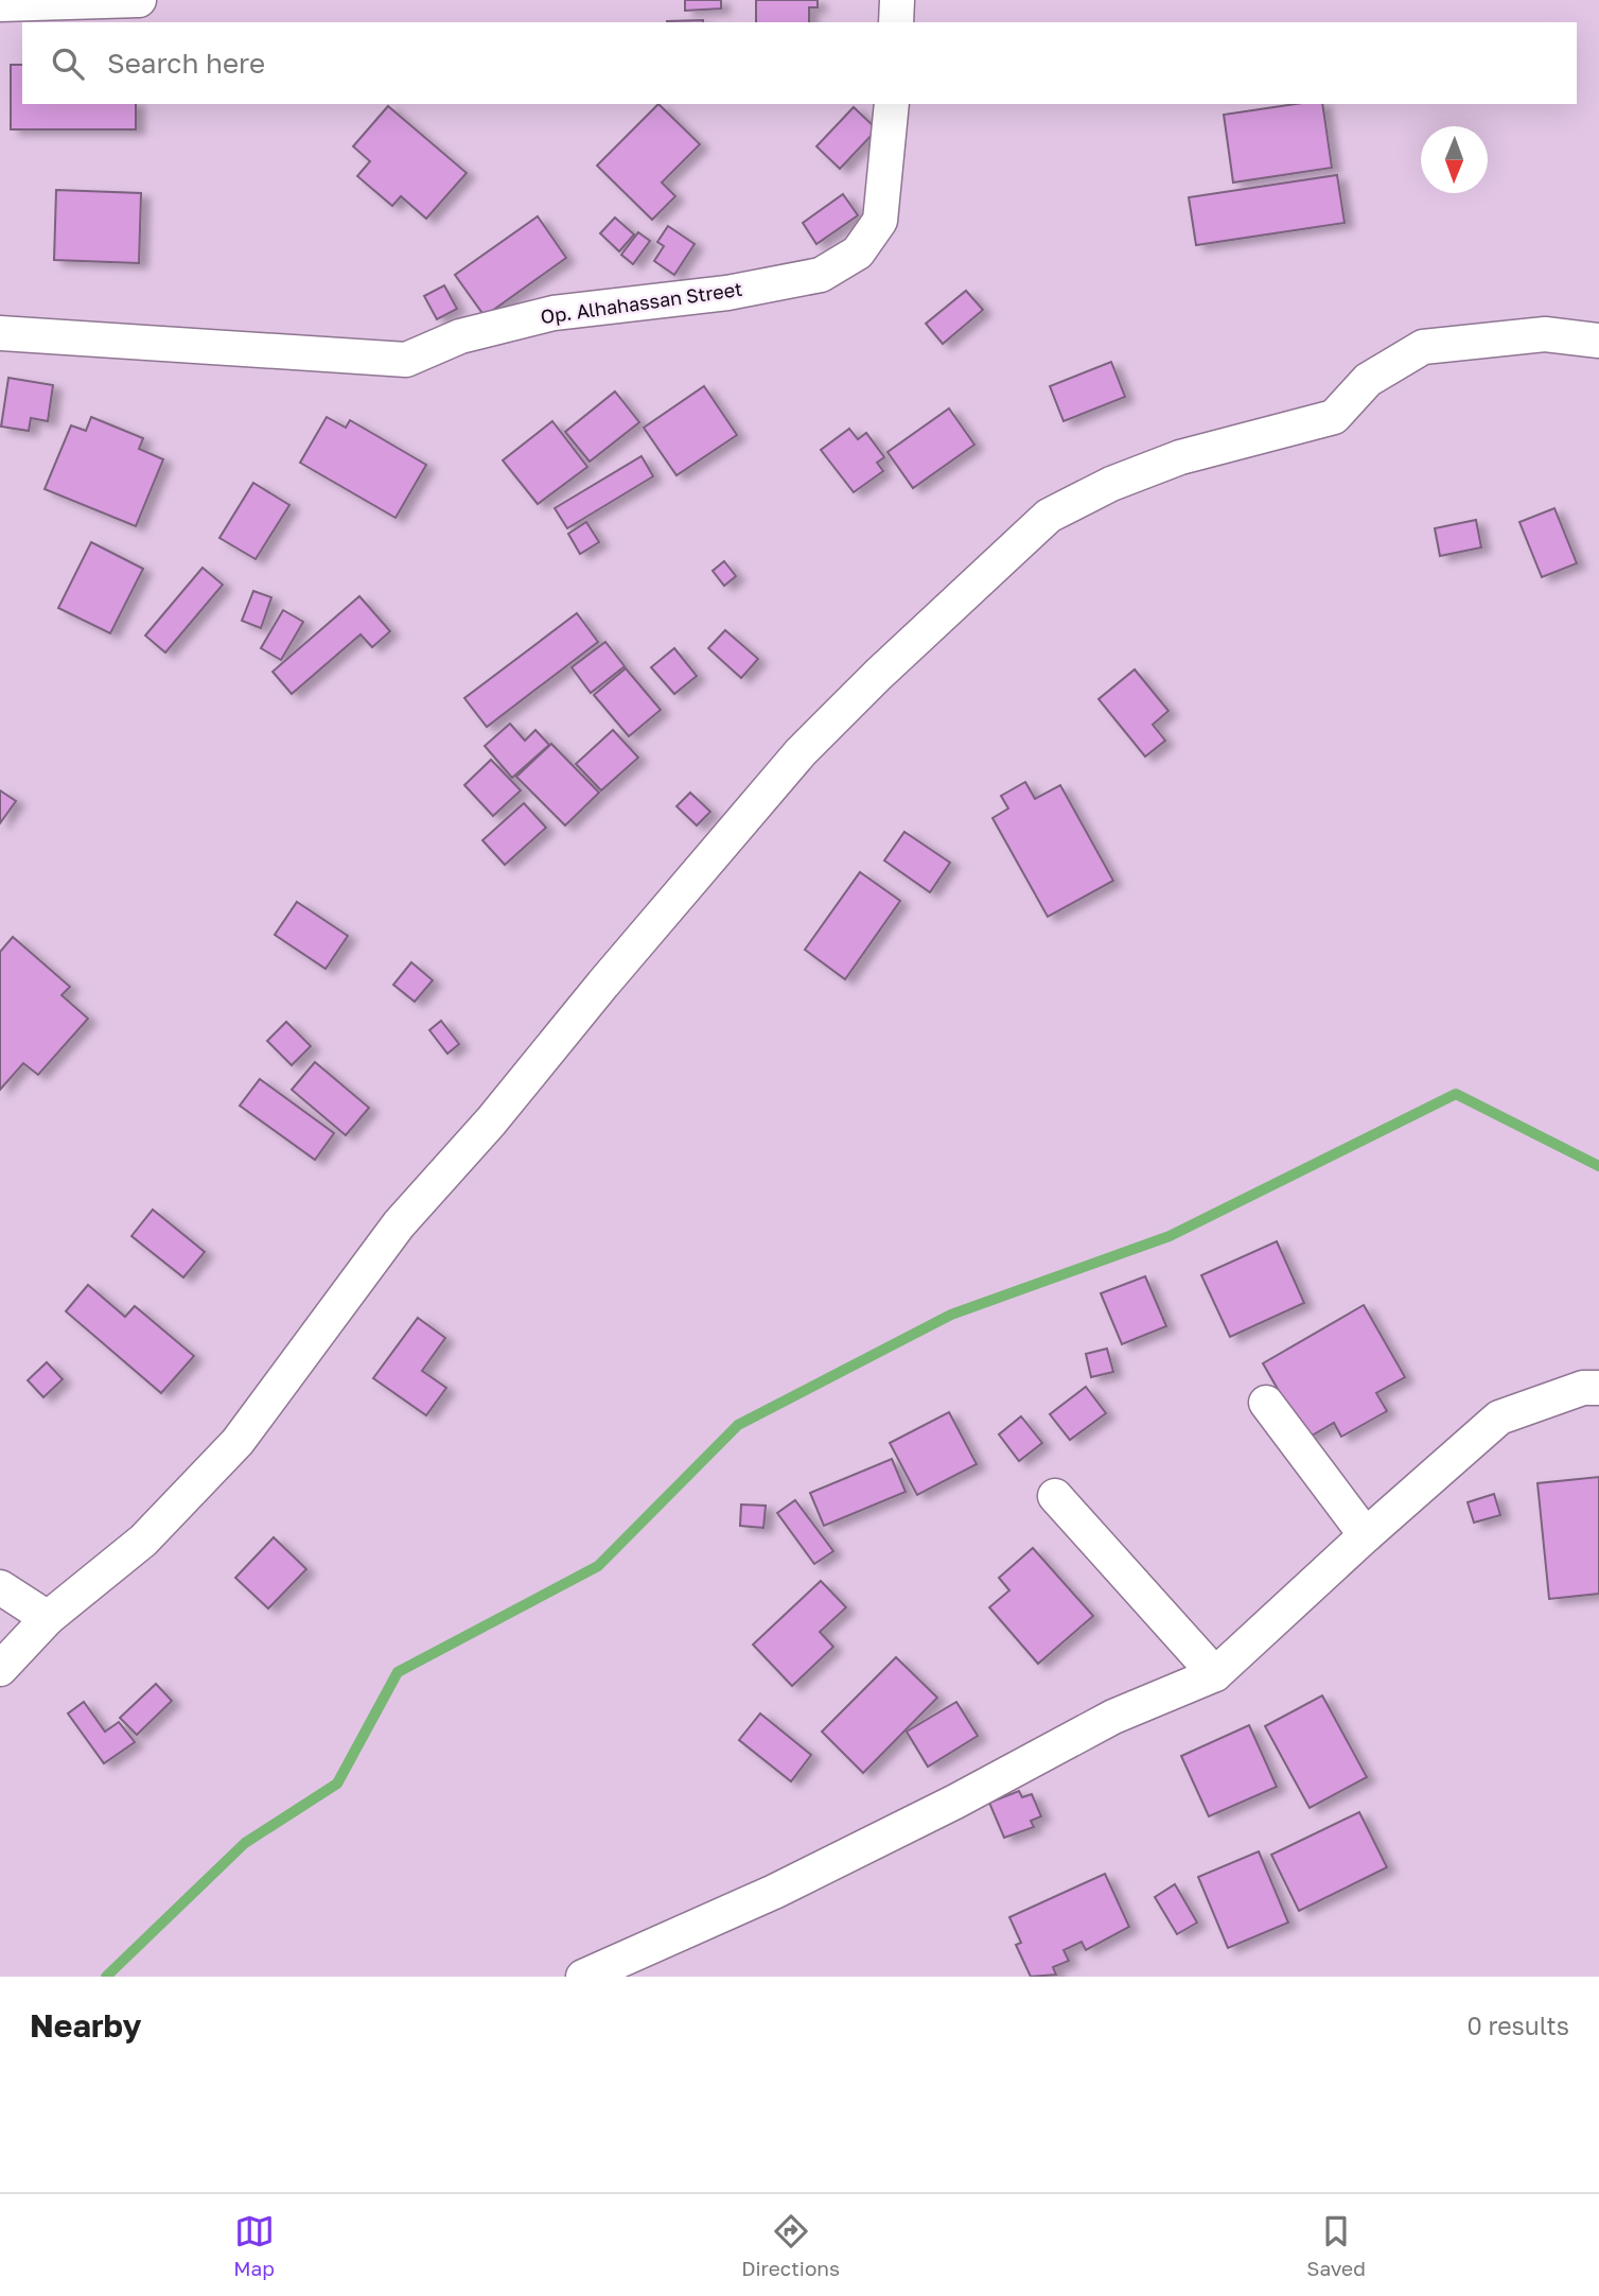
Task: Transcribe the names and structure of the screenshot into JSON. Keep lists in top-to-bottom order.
{
  "streets": {
    "street": ["Op. Alhahassan Street"]
  },
  "north": "bottom",
  "page": {
    "search": "Search here",
    "heading": ["Nearby", "0 results"],
    "nav": ["Map", "Directions", "Saved"]
  }
}
